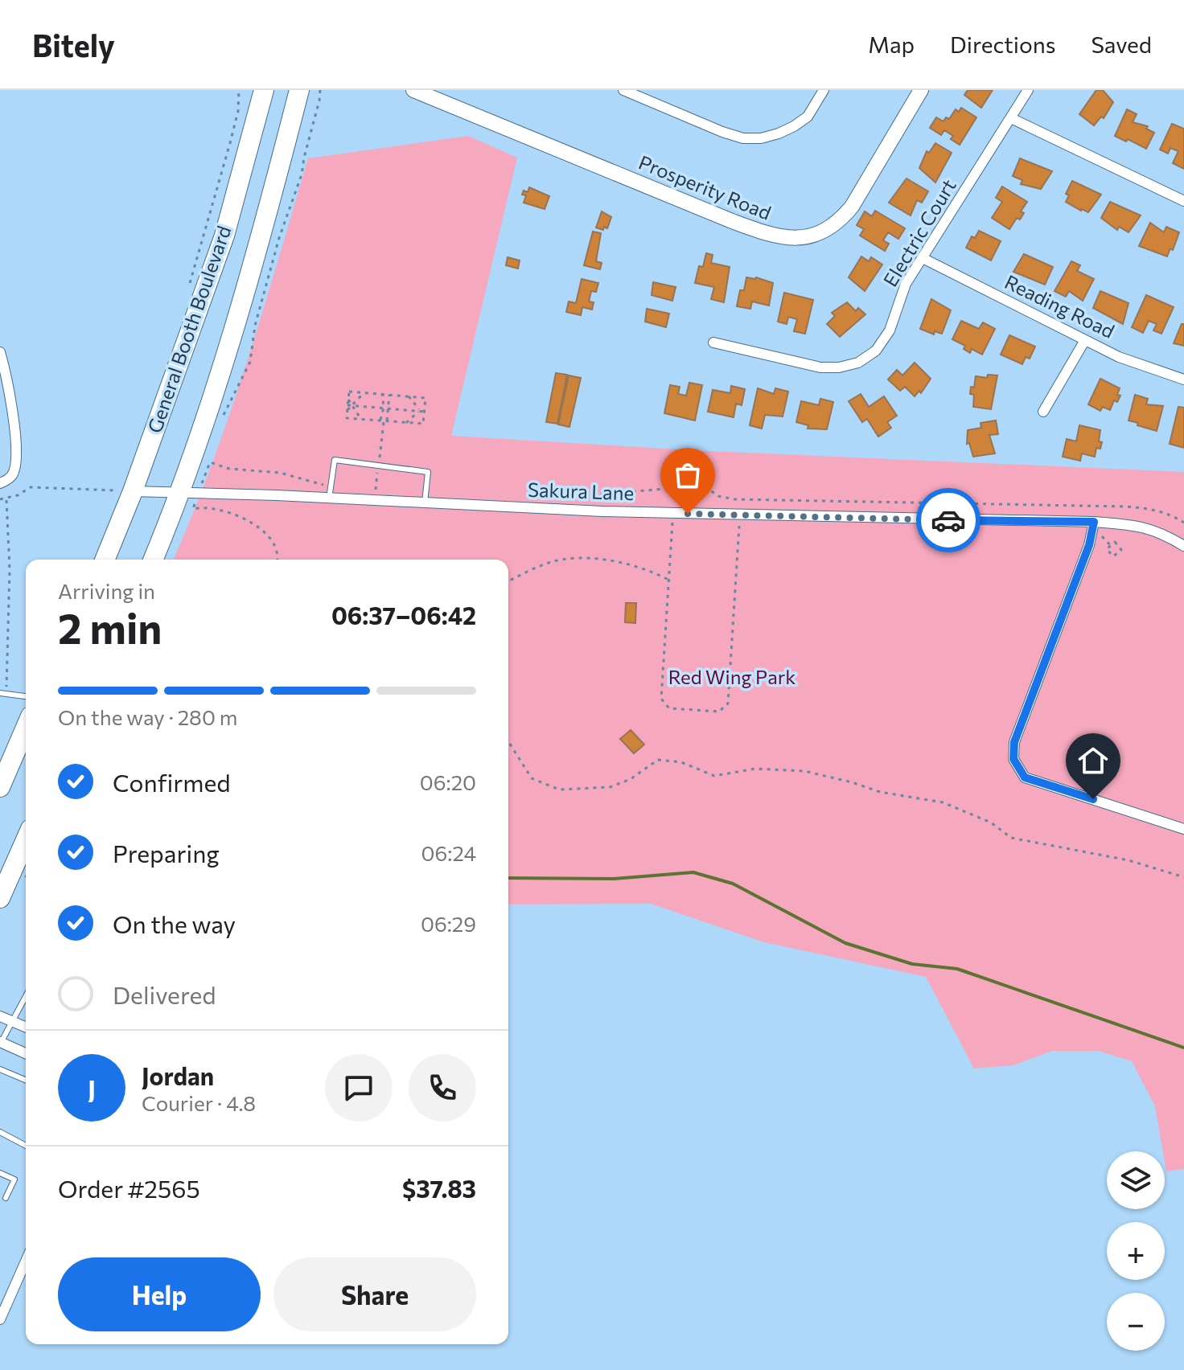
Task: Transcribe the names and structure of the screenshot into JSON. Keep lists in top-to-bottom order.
{
  "streets": {
    "highway": ["General Booth Boulevard"],
    "street": [
      "Prosperity Road",
      "Electric Court",
      "Reading Road",
      "Sakura Lane"
    ]
  },
  "crossings": [
    ["Electric Court", "Reading Road"],
    ["General Booth Boulevard", "Sakura Lane"]
  ],
  "parks": ["Red Wing Park"],
  "page": {
    "header": "Bitely",
    "nav": ["Map", "Directions", "Saved"],
    "heading": ["2 min", "Arriving in", "06:37–06:42"],
    "panel": [
      "Jordan",
      "Courier · 4.8",
      "Order #2565",
      "$37.83"
    ],
    "bar": "On the way · 280 m",
    "list": [
      ["Confirmed", "06:20"],
      ["Preparing", "06:24"],
      ["On the way", "06:29"],
      "Delivered"
    ],
    "round": "J",
    "map_buttons": ["+", "−"],
    "buttons": ["Help", "Share"]
  }
}
